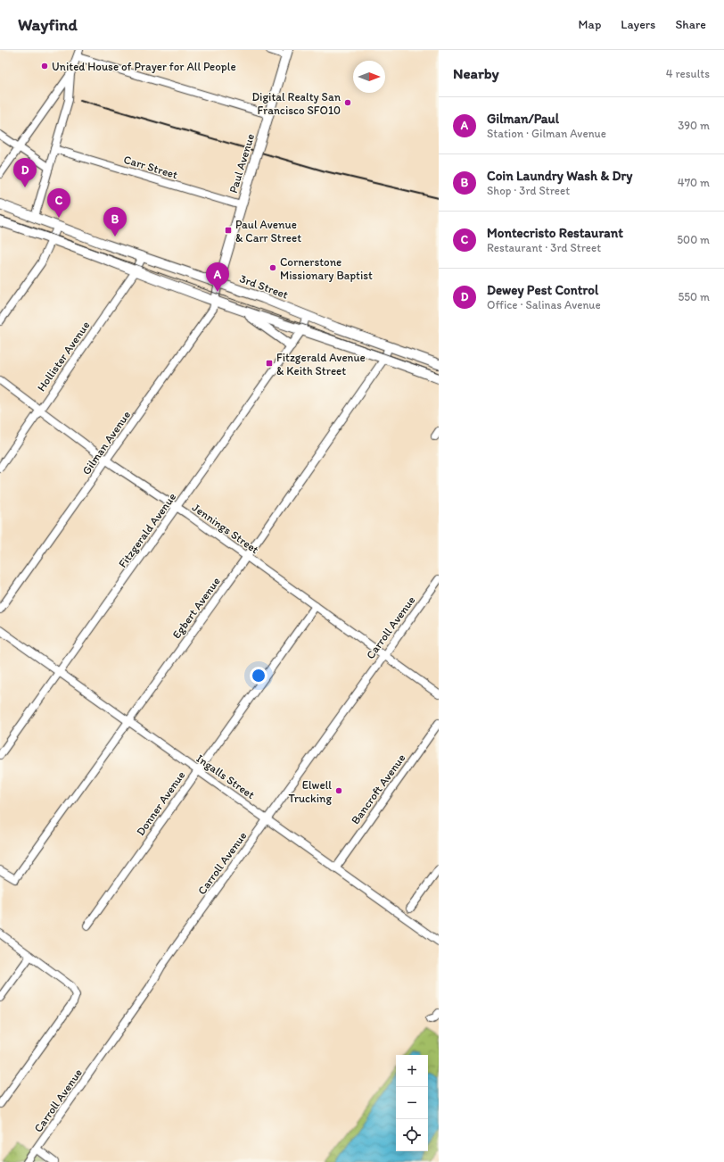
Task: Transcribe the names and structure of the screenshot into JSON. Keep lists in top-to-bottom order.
{
  "streets": {
    "main road": ["Paul Avenue", "3rd Street"],
    "street": [
      "Carr Street",
      "Hollister Avenue",
      "Gilman Avenue",
      "Jennings Street",
      "Fitzgerald Avenue",
      "Egbert Avenue",
      "Carroll Avenue",
      "Ingalls Street",
      "Bancroft Avenue",
      "Donner Avenue"
    ]
  },
  "crossings": [
    ["Paul Avenue", "Carr Street"],
    ["Paul Avenue", "3rd Street"],
    ["Paul Avenue", "Gilman Avenue"],
    ["3rd Street", "Hollister Avenue"],
    ["3rd Street", "Gilman Avenue"],
    ["3rd Street", "Fitzgerald Avenue"],
    ["3rd Street", "Egbert Avenue"],
    ["Hollister Avenue", "Jennings Street"],
    ["Gilman Avenue", "Jennings Street"],
    ["Jennings Street", "Fitzgerald Avenue"],
    ["Jennings Street", "Egbert Avenue"],
    ["Jennings Street", "Carroll Avenue"],
    ["Jennings Street", "Donner Avenue"],
    ["Fitzgerald Avenue", "Ingalls Street"],
    ["Egbert Avenue", "Ingalls Street"],
    ["Carroll Avenue", "Ingalls Street"],
    ["Ingalls Street", "Bancroft Avenue"],
    ["Ingalls Street", "Donner Avenue"]
  ],
  "places": {
    "other": [
      "United House of Prayer for All People",
      "Digital Realty San Francisco SFO10",
      "Cornerstone Missionary Baptist",
      "Elwell Trucking"
    ],
    "transit": ["Paul Avenue & Carr Street", "Fitzgerald Avenue & Keith Street"]
  },
  "north": "right",
  "page": {
    "header": "Wayfind",
    "nav": ["Map", "Layers", "Share"],
    "heading": ["Nearby", "4 results"],
    "list": [
      {
        "mark": "A",
        "name": "Gilman/Paul",
        "note": "Station · Gilman Avenue",
        "value": "390 m"
      },
      {
        "mark": "B",
        "name": "Coin Laundry Wash & Dry",
        "note": "Shop · 3rd Street",
        "value": "470 m"
      },
      {
        "mark": "C",
        "name": "Montecristo Restaurant",
        "note": "Restaurant · 3rd Street",
        "value": "500 m"
      },
      {
        "mark": "D",
        "name": "Dewey Pest Control",
        "note": "Office · Salinas Avenue",
        "value": "550 m"
      }
    ],
    "pins": [
      "D",
      "C",
      "B",
      "A"
    ],
    "map_buttons": ["+", "−"]
  }
}
